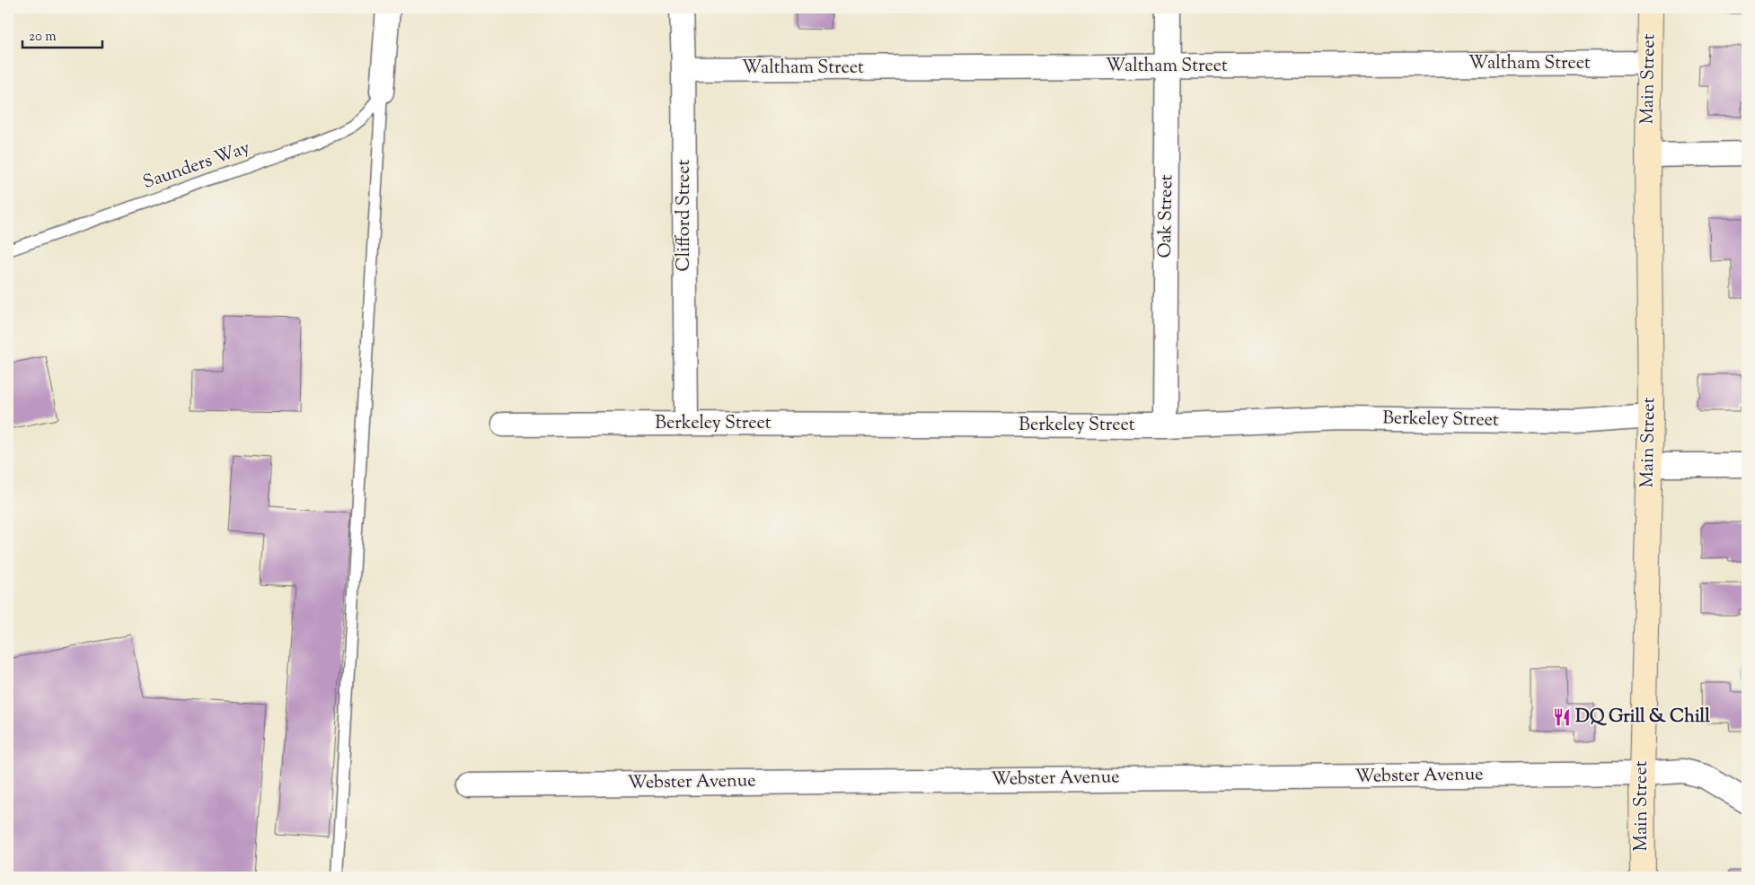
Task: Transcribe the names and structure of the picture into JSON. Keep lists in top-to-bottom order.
{
  "streets": {
    "main road": ["Main Street"],
    "street": [
      "Waltham Street",
      "Clifford Street",
      "Oak Street",
      "Berkeley Street",
      "Webster Avenue"
    ],
    "lane": ["Saunders Way"]
  },
  "crossings": [
    ["Waltham Street", "Main Street"],
    ["Waltham Street", "Clifford Street"],
    ["Waltham Street", "Oak Street"],
    ["Main Street", "Berkeley Street"],
    ["Main Street", "Webster Avenue"],
    ["Clifford Street", "Berkeley Street"],
    ["Oak Street", "Berkeley Street"]
  ],
  "places": {
    "restaurant": ["DQ Grill & Chill"]
  },
  "scale_bar": "20 m"
}
